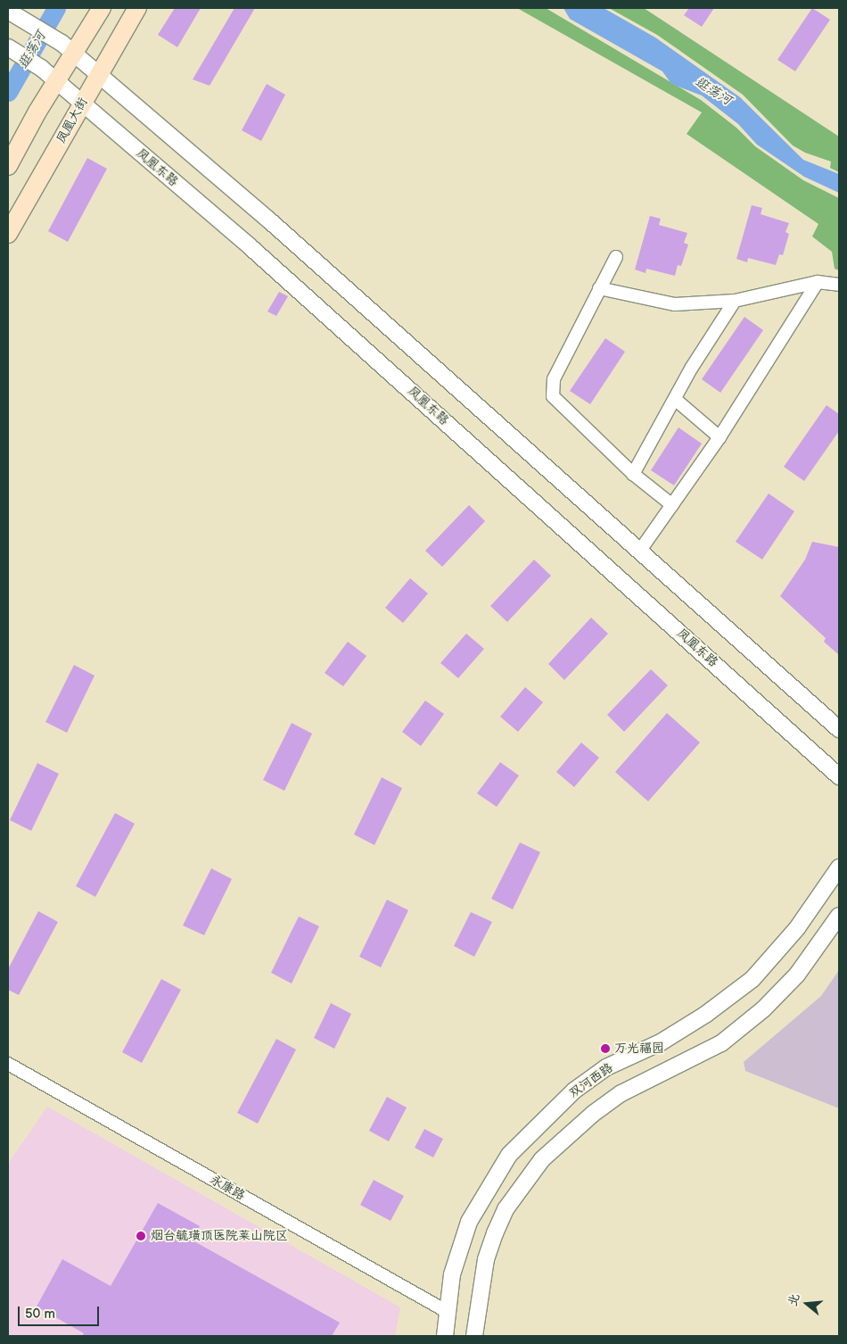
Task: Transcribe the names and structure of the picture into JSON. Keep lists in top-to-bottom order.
{
  "streets": {
    "main road": ["凤凰大街"],
    "street": ["凤凰东路", "双河西路", "永康路"]
  },
  "crossings": [
    ["凤凰大街", "凤凰东路"],
    ["双河西路", "永康路"]
  ],
  "water": ["逛荡河"],
  "places": ["万光福园", "烟台毓璜顶医院莱山院区"],
  "scale_bar": "50 m",
  "north": "left"
}
